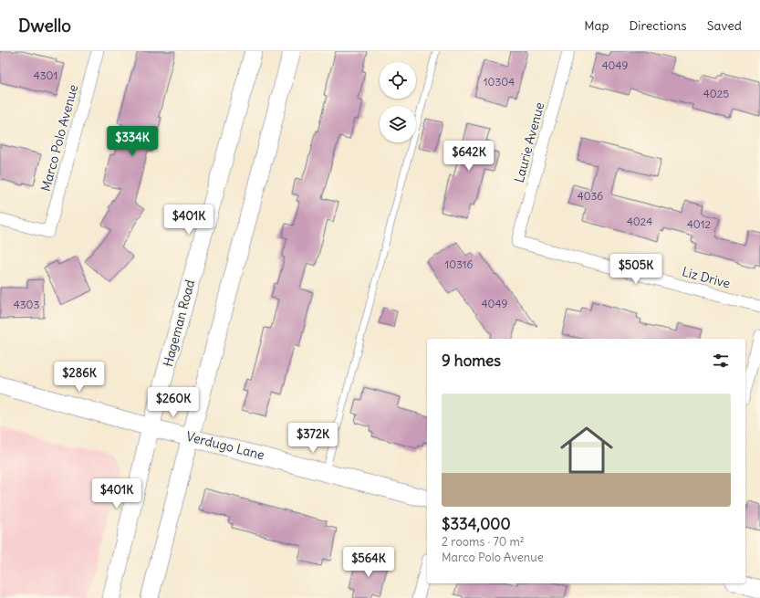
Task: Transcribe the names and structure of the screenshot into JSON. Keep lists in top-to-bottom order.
{
  "streets": {
    "main road": ["Hageman Road", "Verdugo Lane"],
    "street": ["Marco Polo Avenue", "Laurie Avenue", "Liz Drive"]
  },
  "crossings": [
    ["Laurie Avenue", "Liz Drive"],
    ["Hageman Road", "Verdugo Lane"]
  ],
  "house_numbers": [
    "4049",
    "4301",
    "10304",
    "4025",
    "4036",
    "4024",
    "4012",
    "10316",
    "4049",
    "4303"
  ],
  "page": {
    "header": "Dwello",
    "nav": ["Map", "Directions", "Saved"],
    "price": [
      "$334K",
      "$642K",
      "$401K",
      "$505K",
      "$286K",
      "$260K",
      "$372K",
      "$401K",
      "$564K"
    ],
    "heading": "9 homes",
    "list": [
      {
        "name": "$334,000",
        "note": "2 rooms · 70 m² · Marco Polo Avenue"
      }
    ]
  }
}
